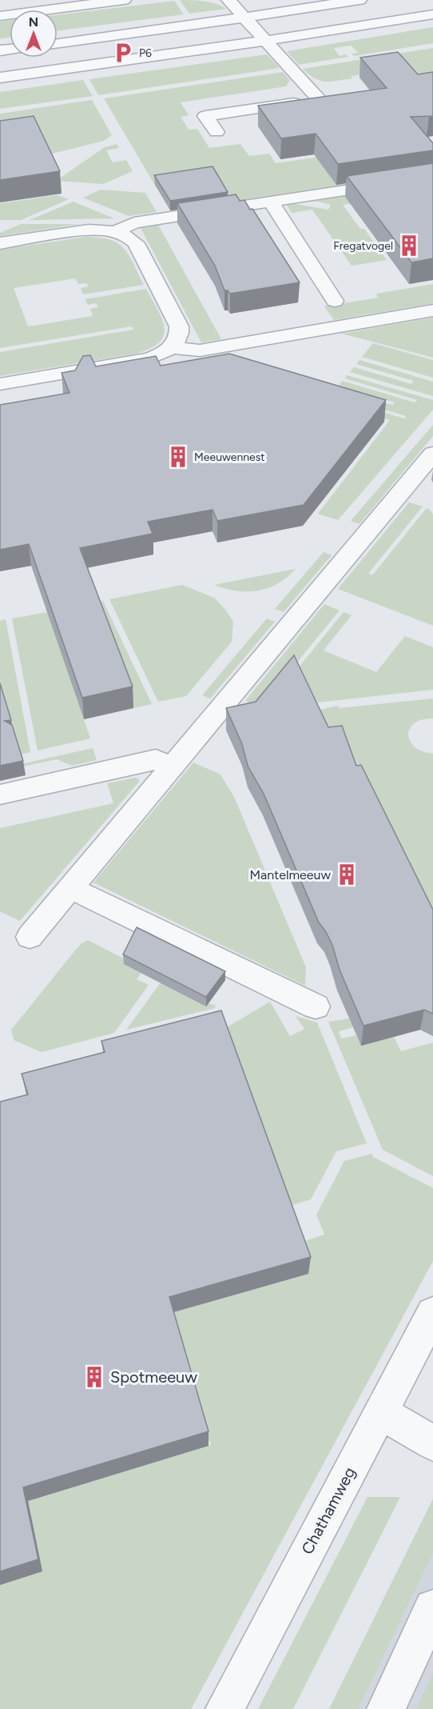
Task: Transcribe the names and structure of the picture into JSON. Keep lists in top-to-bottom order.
{
  "streets": {
    "street": ["Chathamweg"]
  },
  "places": {
    "parking": ["P6"],
    "building": [
      "Fregatvogel",
      "Meeuwennest",
      "Mantelmeeuw",
      "Spotmeeuw"
    ]
  },
  "north": "top"
}
